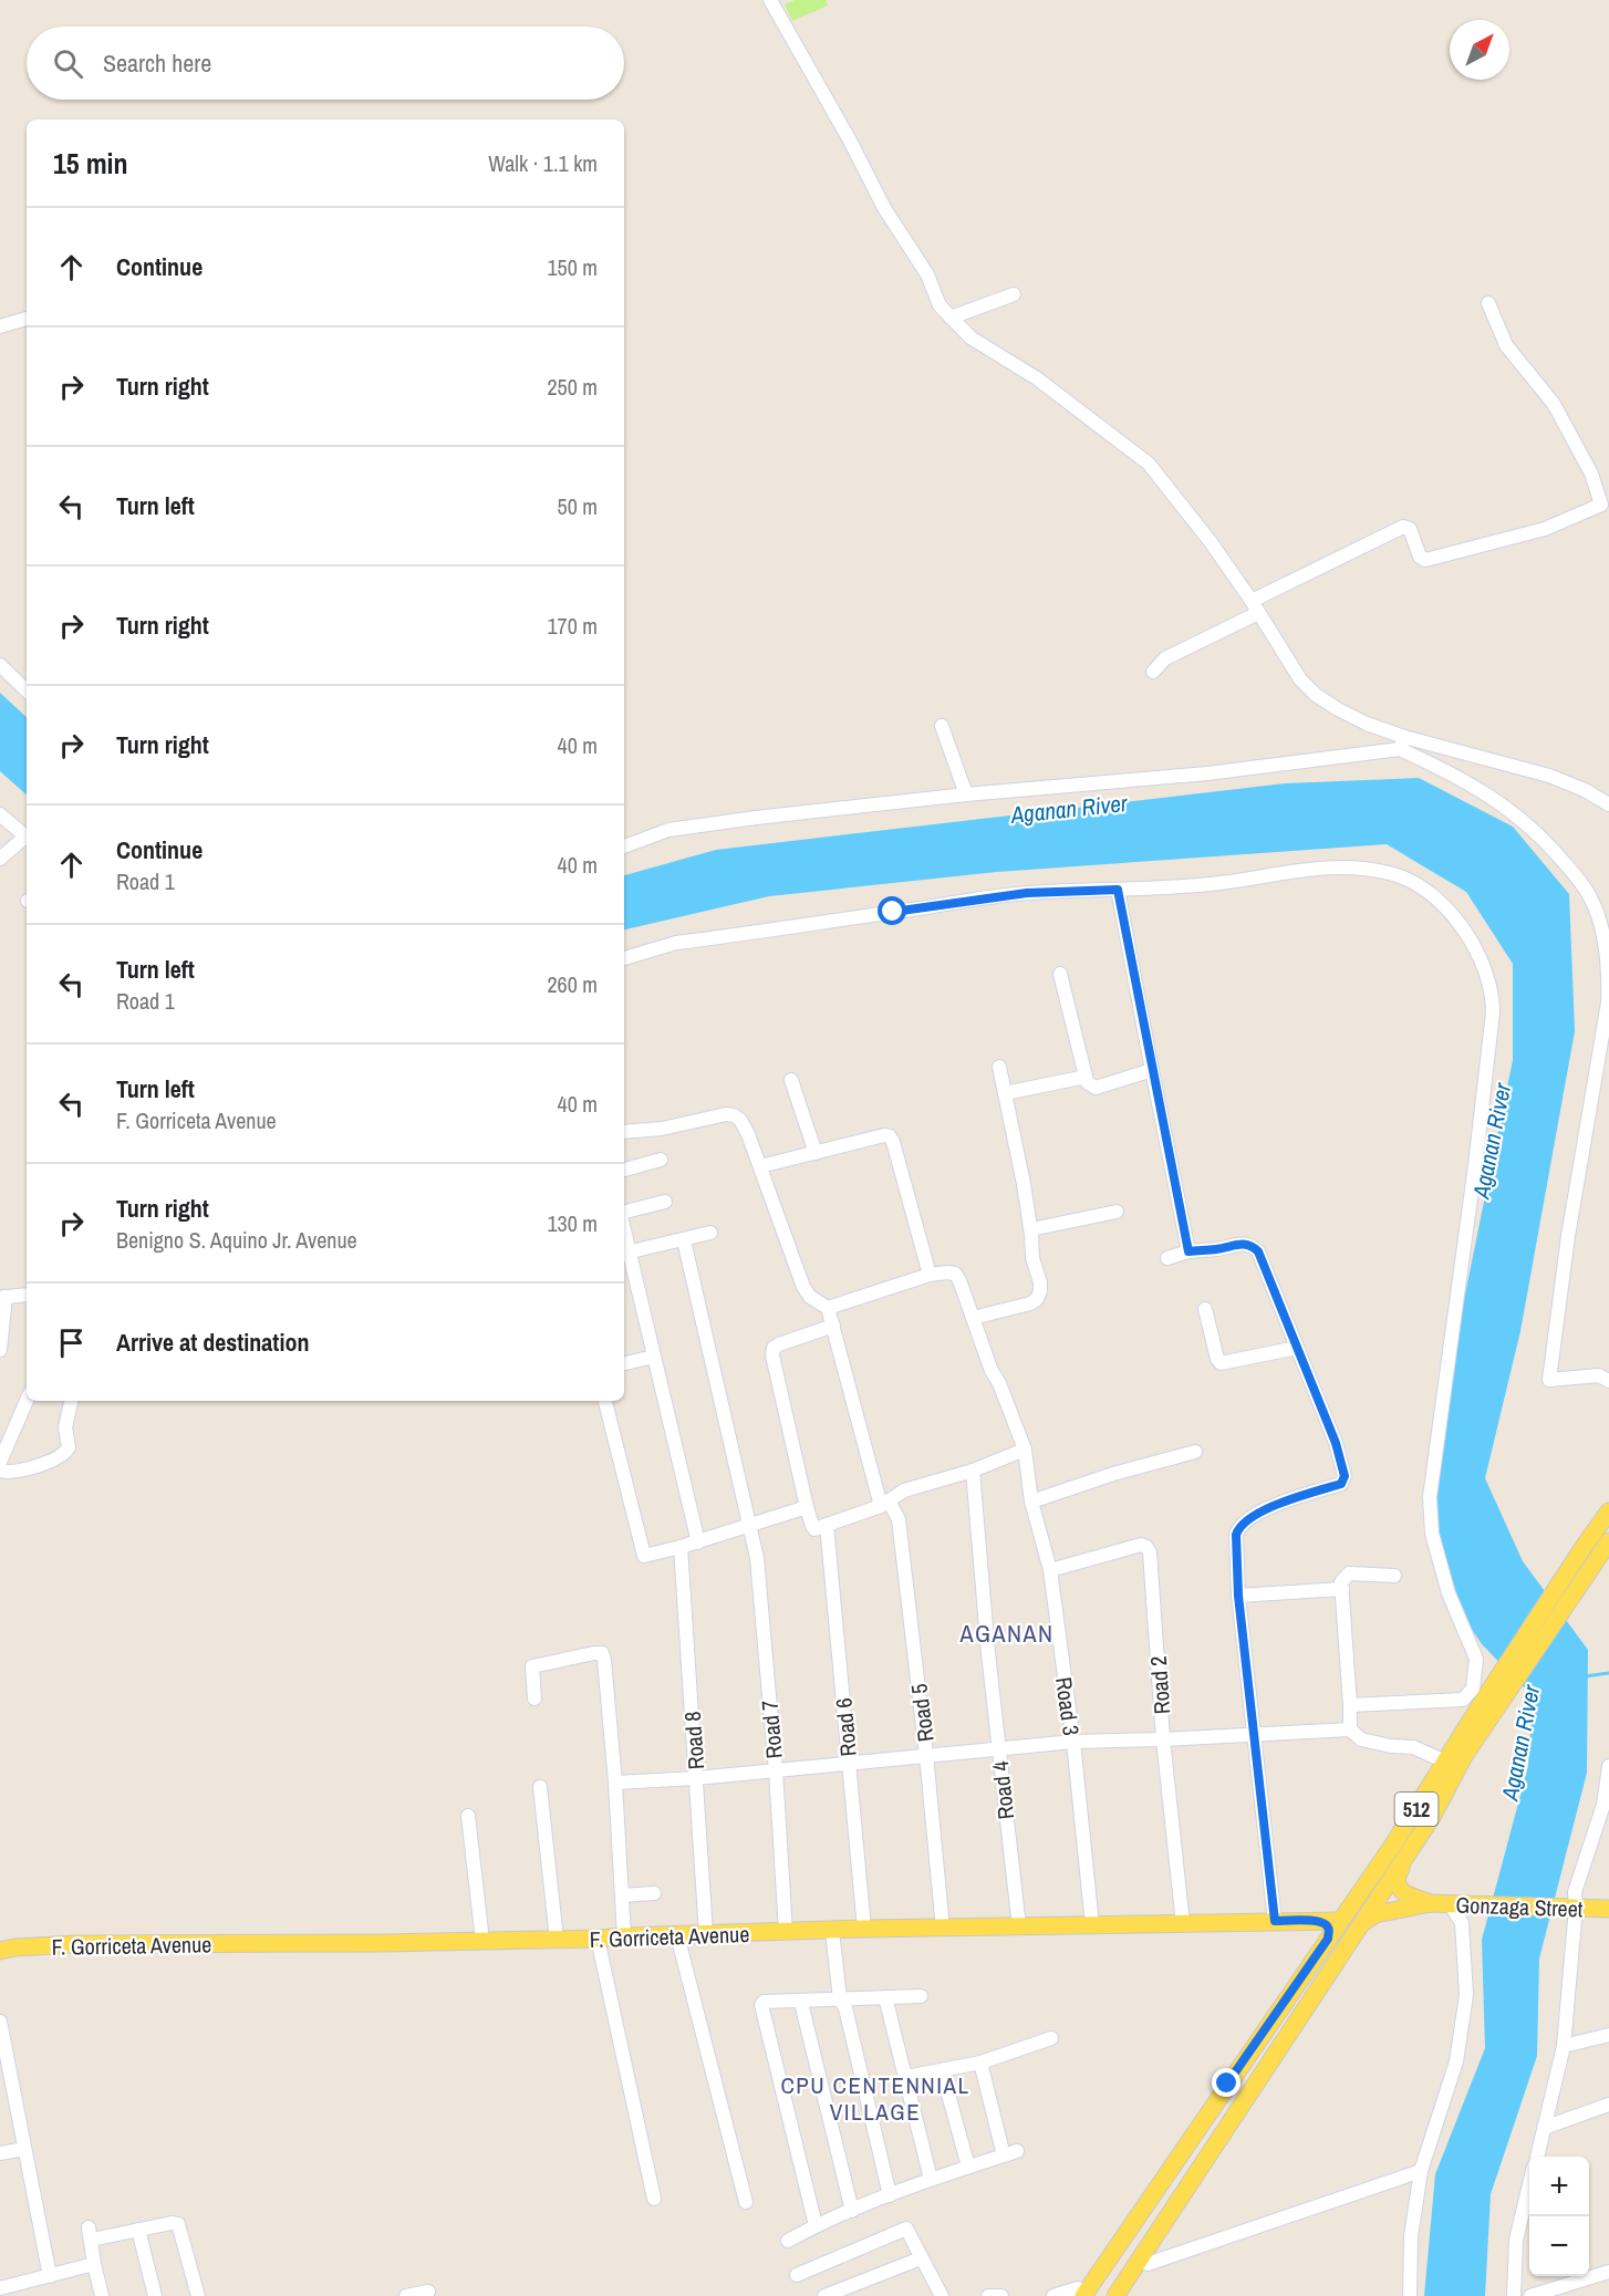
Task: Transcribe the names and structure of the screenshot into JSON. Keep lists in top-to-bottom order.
{
  "streets": {
    "main road": ["512", "Gonzaga Street", "F. Gorriceta Avenue"],
    "street": [
      "Road 2",
      "Road 3",
      "Road 5",
      "Road 6",
      "Road 7",
      "Road 8",
      "Road 4"
    ]
  },
  "crossings": [
    ["Road 2", "Road 3"],
    ["Road 2", "F. Gorriceta Avenue"],
    ["Road 3", "F. Gorriceta Avenue"],
    ["Road 5", "F. Gorriceta Avenue"],
    ["Road 6", "F. Gorriceta Avenue"],
    ["Road 7", "F. Gorriceta Avenue"],
    ["Road 8", "F. Gorriceta Avenue"],
    ["Road 4", "F. Gorriceta Avenue"],
    ["512", "Gonzaga Street"],
    ["512", "F. Gorriceta Avenue"]
  ],
  "districts": ["AGANAN", "CPU CENTENNIAL VILLAGE"],
  "water": ["Aganan River"],
  "north": "top right",
  "page": {
    "search": "Search here",
    "heading": ["15 min", "Walk · 1.1 km"],
    "list": [
      ["Continue", "150 m"],
      ["Turn right", "250 m"],
      ["Turn left", "50 m"],
      ["Turn right", "170 m"],
      ["Turn right", "40 m"],
      ["Continue", "Road 1", "40 m"],
      ["Turn left", "Road 1", "260 m"],
      ["Turn left", "F. Gorriceta Avenue", "40 m"],
      ["Turn right", "Benigno S. Aquino Jr. Avenue", "130 m"],
      "Arrive at destination"
    ],
    "map_buttons": ["+", "−"]
  }
}
